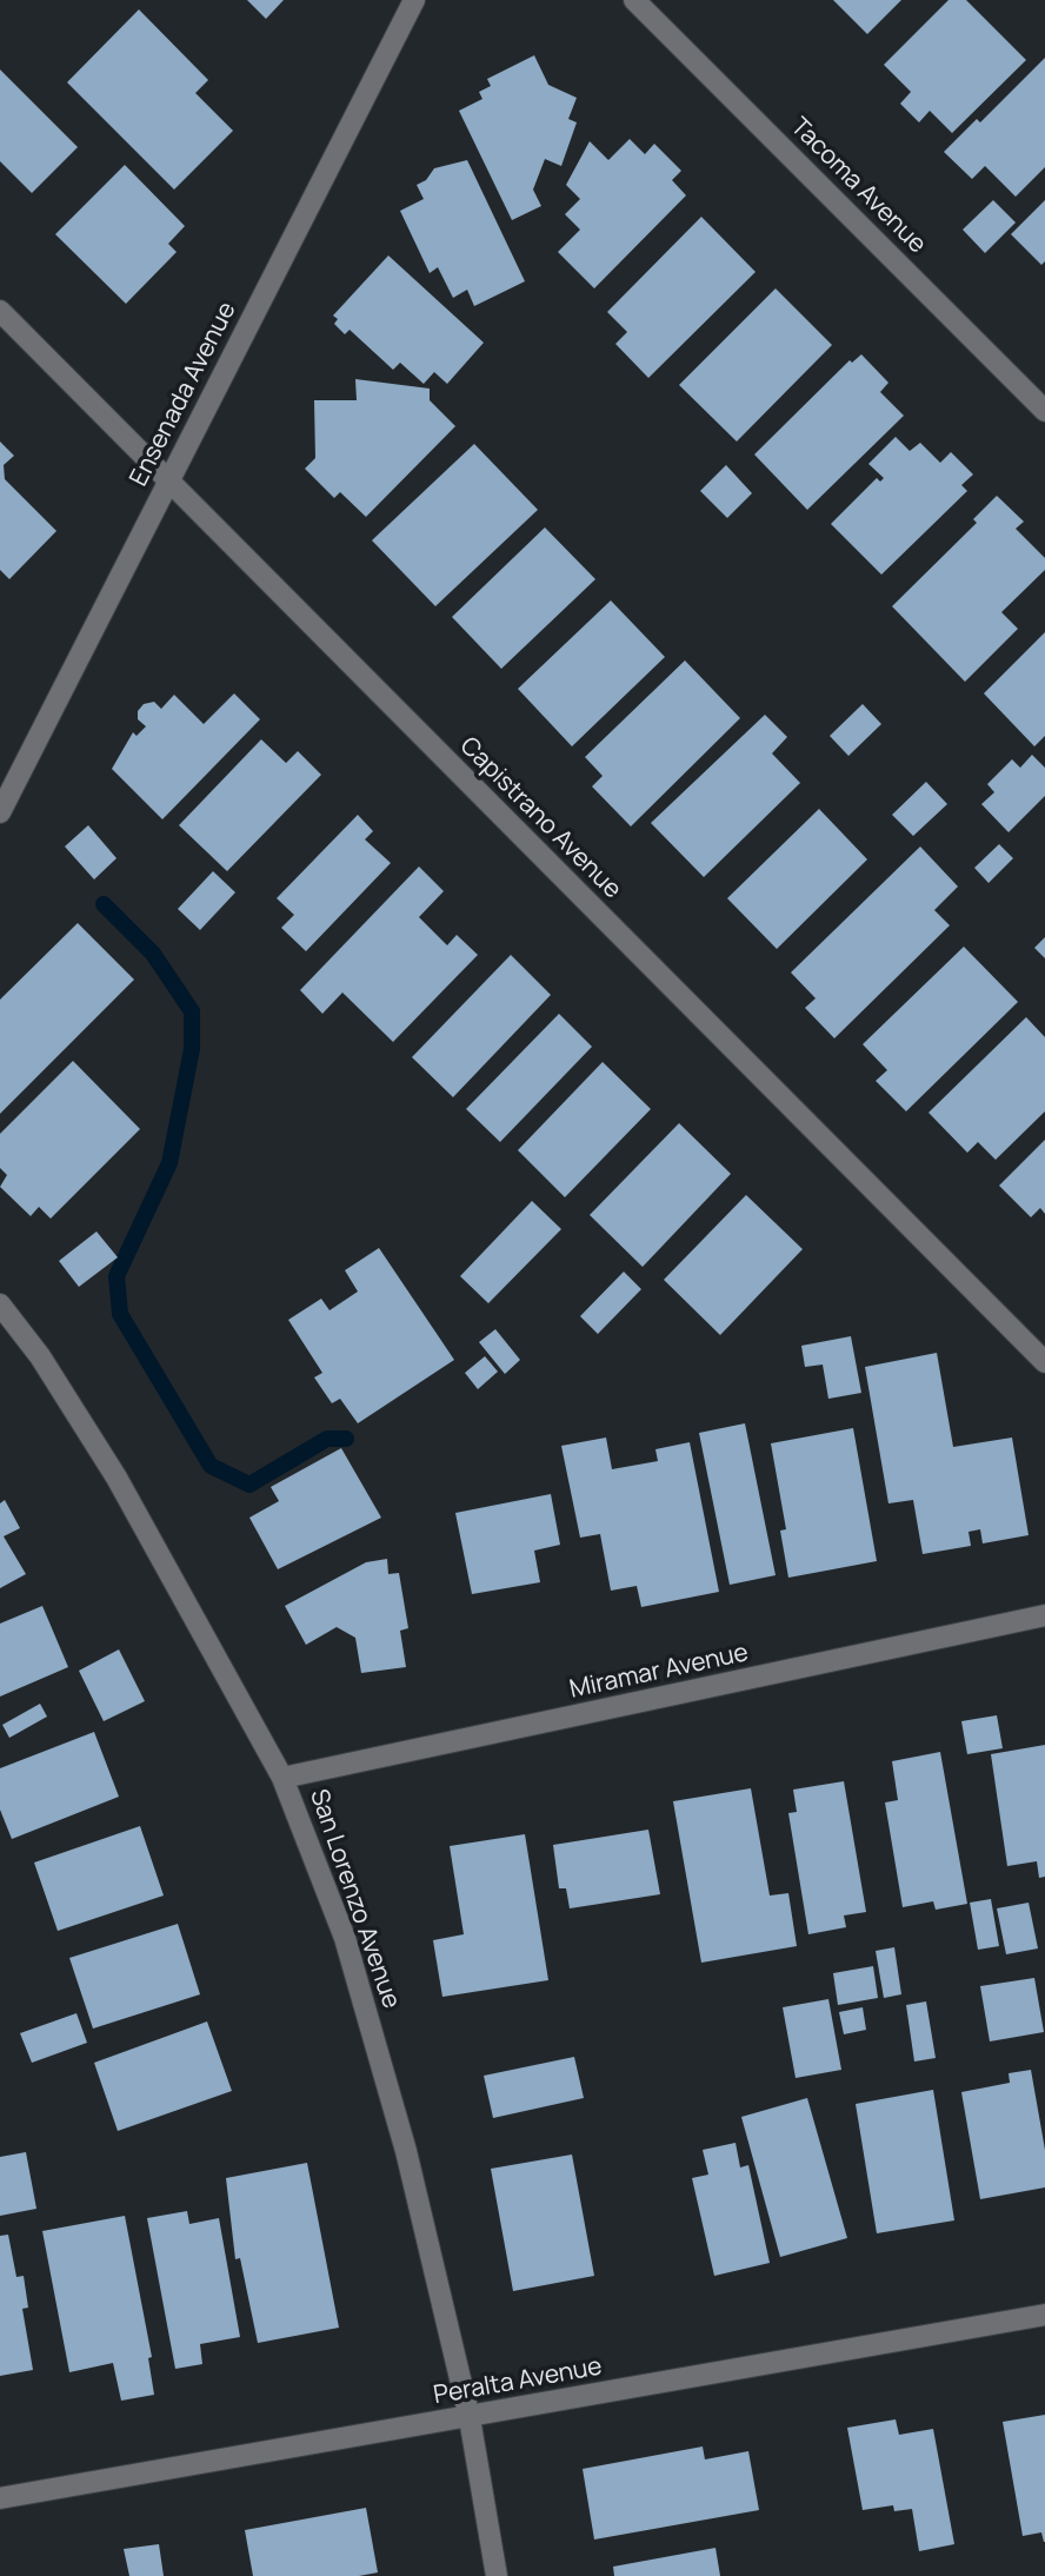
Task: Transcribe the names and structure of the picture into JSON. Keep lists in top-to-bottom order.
{
  "streets": {
    "street": [
      "Tacoma Avenue",
      "Ensenada Avenue",
      "Capistrano Avenue",
      "Miramar Avenue",
      "San Lorenzo Avenue",
      "Peralta Avenue"
    ]
  },
  "crossings": [
    ["Ensenada Avenue", "Capistrano Avenue"],
    ["Miramar Avenue", "San Lorenzo Avenue"],
    ["San Lorenzo Avenue", "Peralta Avenue"]
  ]
}
